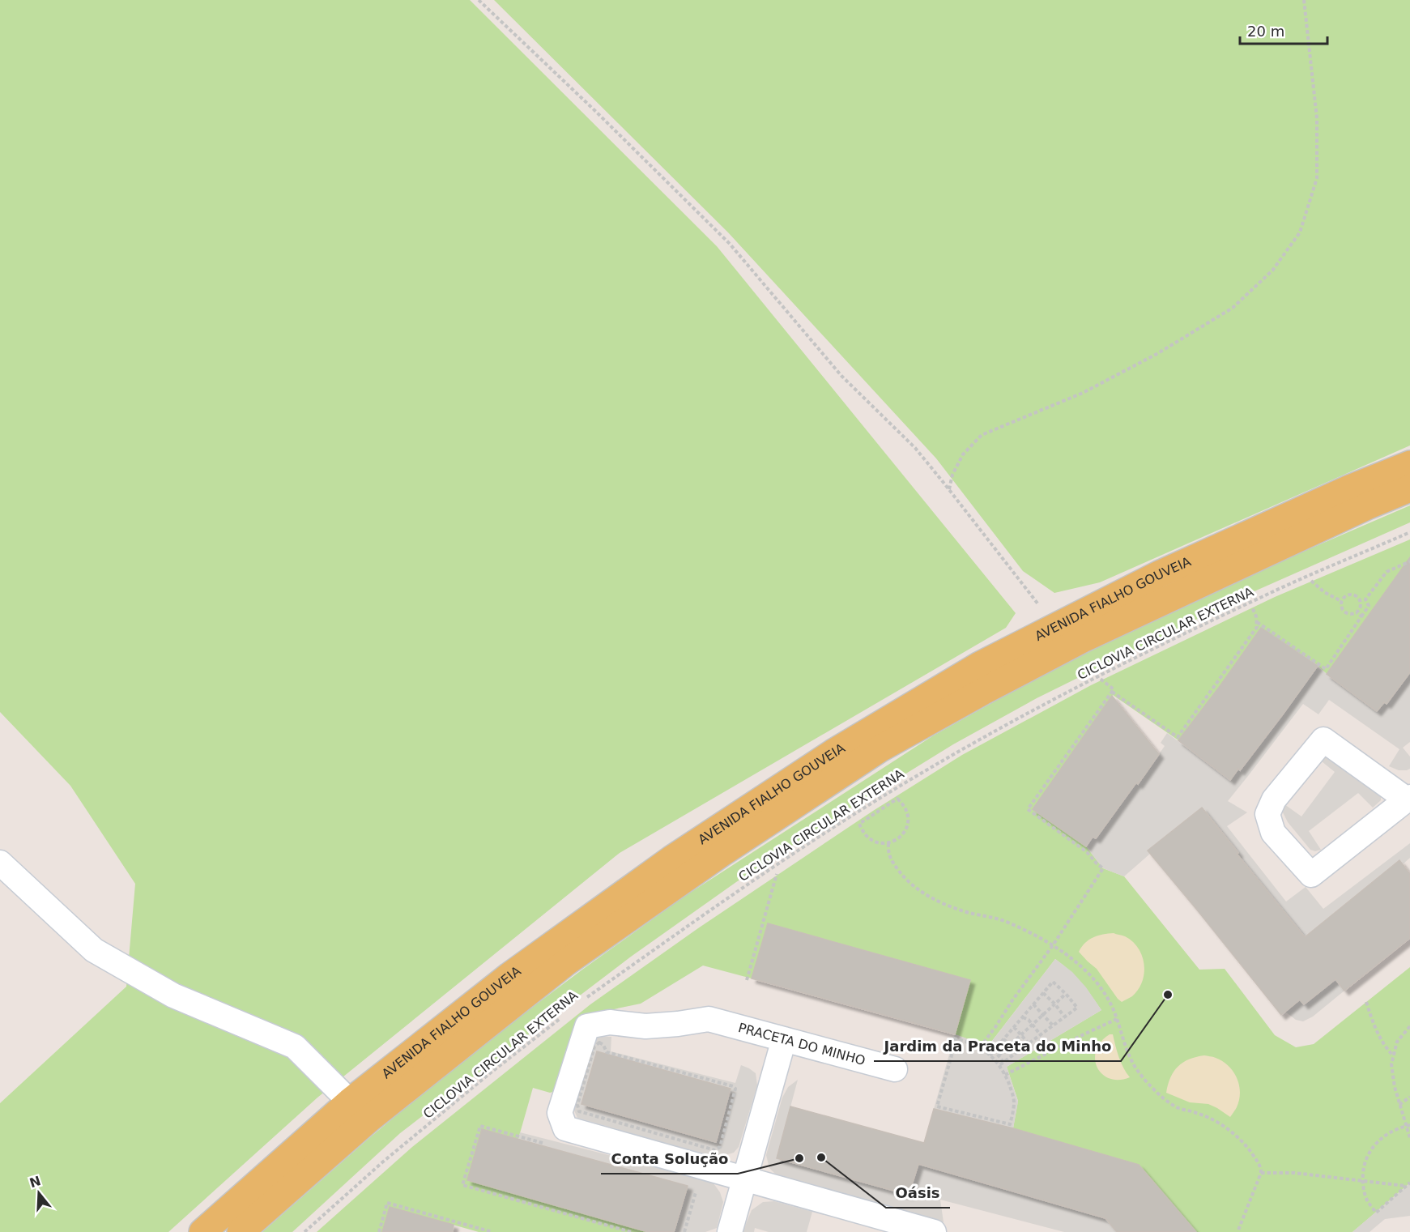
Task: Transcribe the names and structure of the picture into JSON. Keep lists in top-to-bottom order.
{
  "streets": {
    "main road": ["AVENIDA FIALHO GOUVEIA"],
    "street": ["PRACETA DO MINHO"],
    "path": ["CICLOVIA CIRCULAR EXTERNA"]
  },
  "places": ["Jardim da Praceta do Minho", "Oásis", "Conta Solução"],
  "scale_bar": "20 m",
  "north": "top"
}
